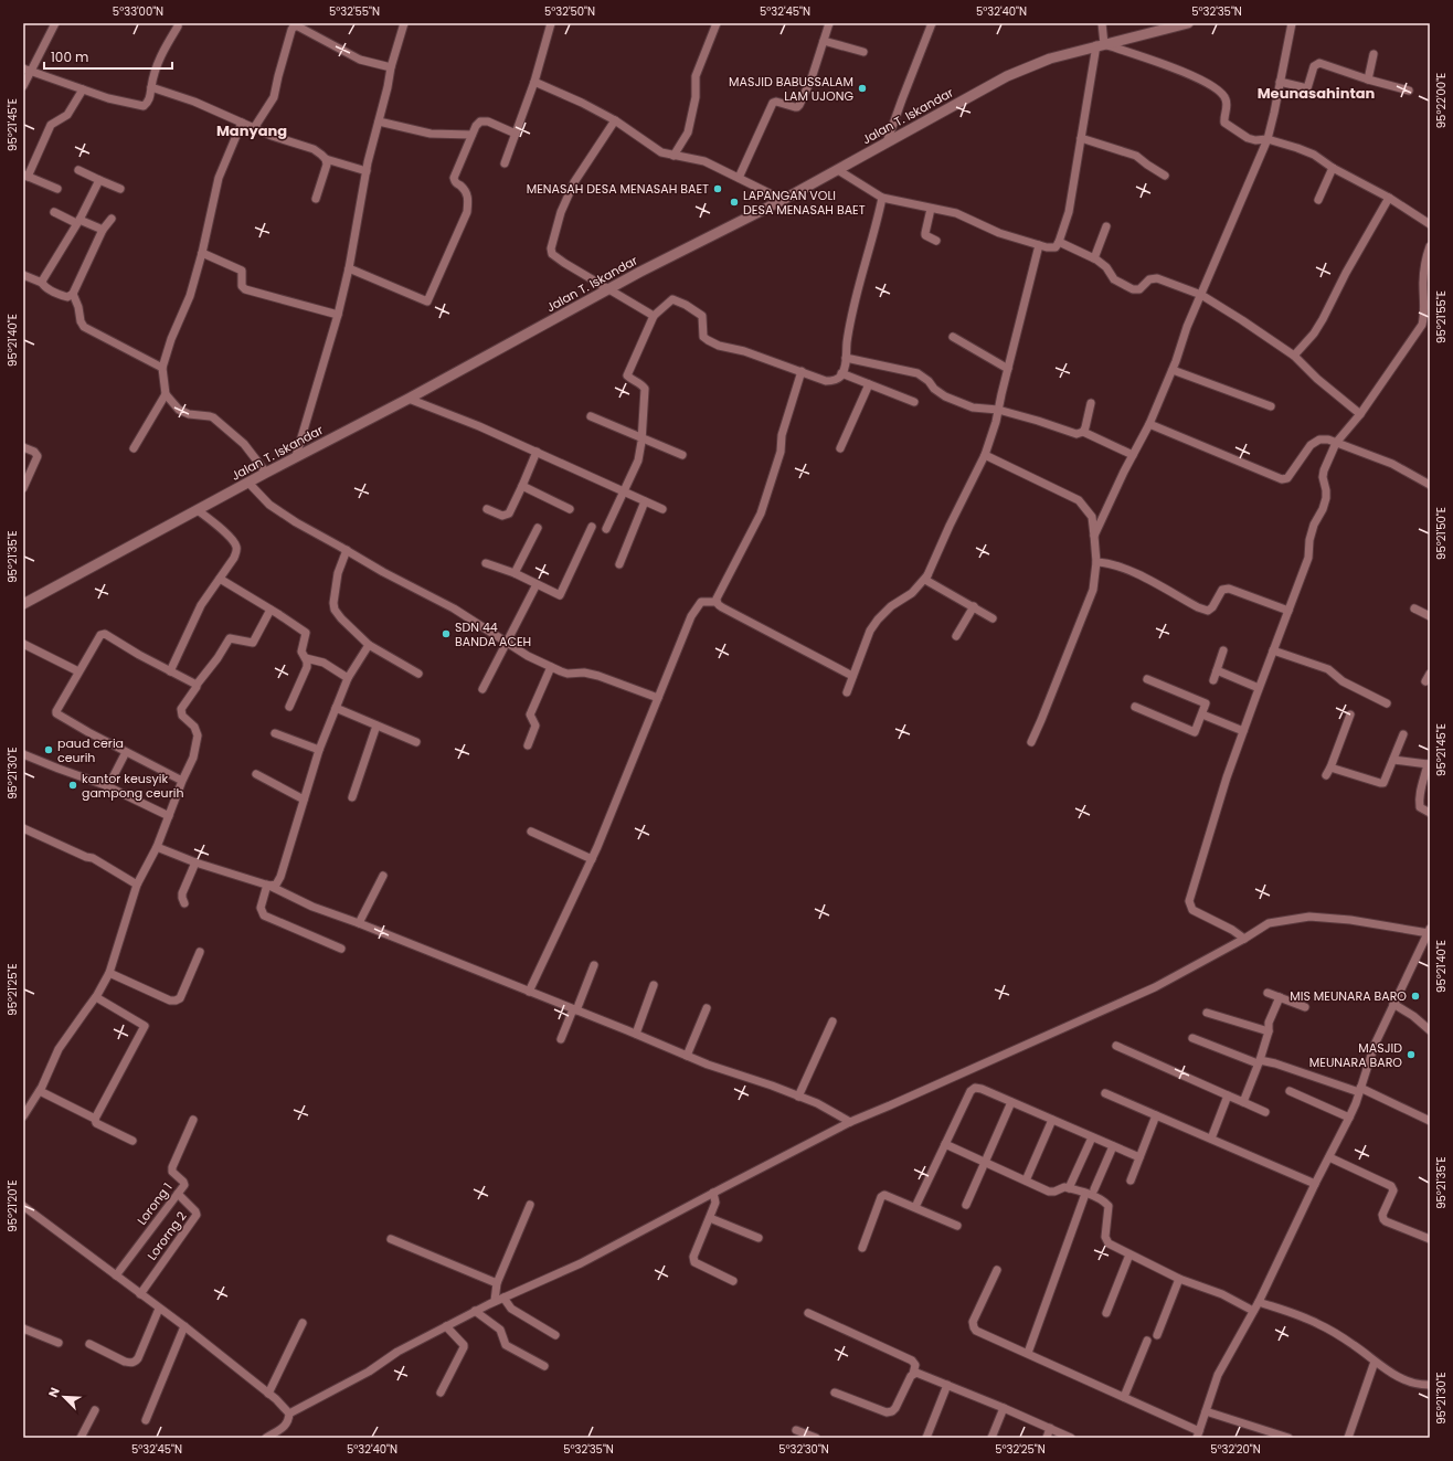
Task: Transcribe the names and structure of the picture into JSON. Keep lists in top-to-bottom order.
{
  "streets": {
    "street": ["Jalan T. Iskandar", "Lorong 1", "Lororng 2"]
  },
  "crossings": [
    ["Lorong 1", "Lororng 2"]
  ],
  "districts": ["Meunasahintan", "Manyang"],
  "places": [
    "MASJID BABUSSALAM LAM UJONG",
    "MENASAH DESA MENASAH BAET",
    "LAPANGAN VOLI DESA MENASAH BAET",
    "SDN 44 BANDA ACEH",
    "paud ceria ceurih",
    "kantor keusyik gampong ceurih",
    "MIS MEUNARA BARO",
    "MASJID MEUNARA BARO"
  ],
  "scale_bar": "100 m",
  "north": "top left",
  "coordinates": [
    "5°33'00\"N",
    "5°32'55\"N",
    "5°32'50\"N",
    "5°32'45\"N",
    "5°32'40\"N",
    "5°32'35\"N",
    "95°22'00\"E",
    "95°21'45\"E",
    "95°21'55\"E",
    "95°21'40\"E",
    "95°21'50\"E",
    "95°21'35\"E",
    "95°21'30\"E",
    "95°21'25\"E",
    "95°21'20\"E",
    "5°32'30\"N",
    "5°32'25\"N",
    "5°32'20\"N"
  ]
}
